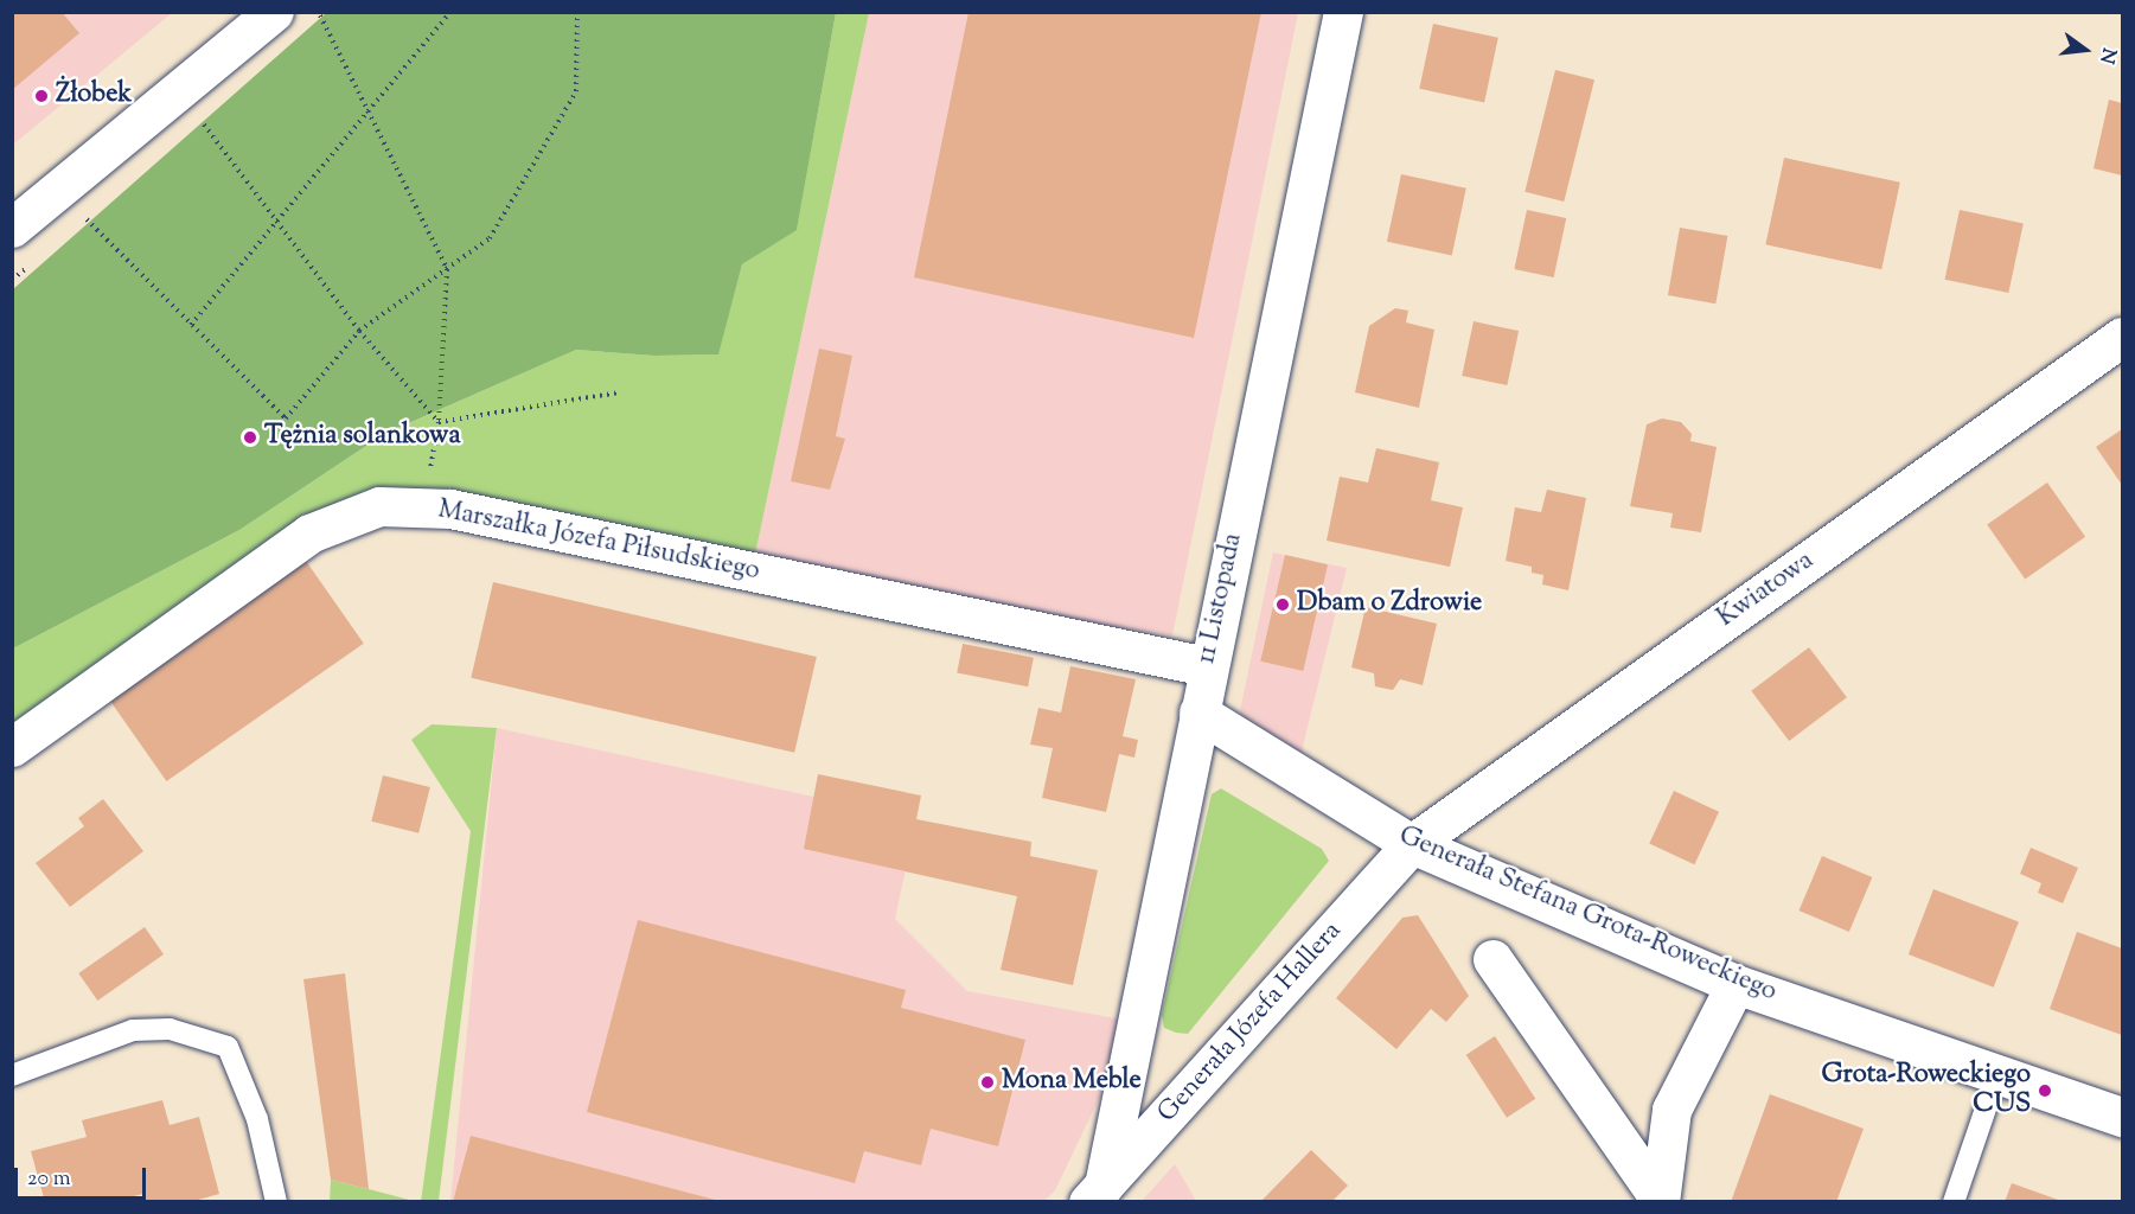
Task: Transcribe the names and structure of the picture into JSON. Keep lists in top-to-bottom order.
{
  "streets": {
    "street": [
      "Marszałka Józefa Piłsudskiego",
      "Kwiatowa",
      "11 Listopada",
      "Generała Stefana Grota-Roweckiego",
      "Generała Józefa Hallera"
    ]
  },
  "crossings": [
    ["Marszałka Józefa Piłsudskiego", "11 Listopada"],
    ["Kwiatowa", "Generała Stefana Grota-Roweckiego"],
    ["Kwiatowa", "Generała Józefa Hallera"],
    ["11 Listopada", "Generała Stefana Grota-Roweckiego"],
    ["11 Listopada", "Generała Józefa Hallera"],
    ["Generała Stefana Grota-Roweckiego", "Generała Józefa Hallera"]
  ],
  "places": [
    "Żłobek",
    "Tężnia solankowa",
    "Dbam o Zdrowie",
    "Mona Meble",
    "Grota-Roweckiego CUS"
  ],
  "scale_bar": "20 m",
  "north": "right"
}
